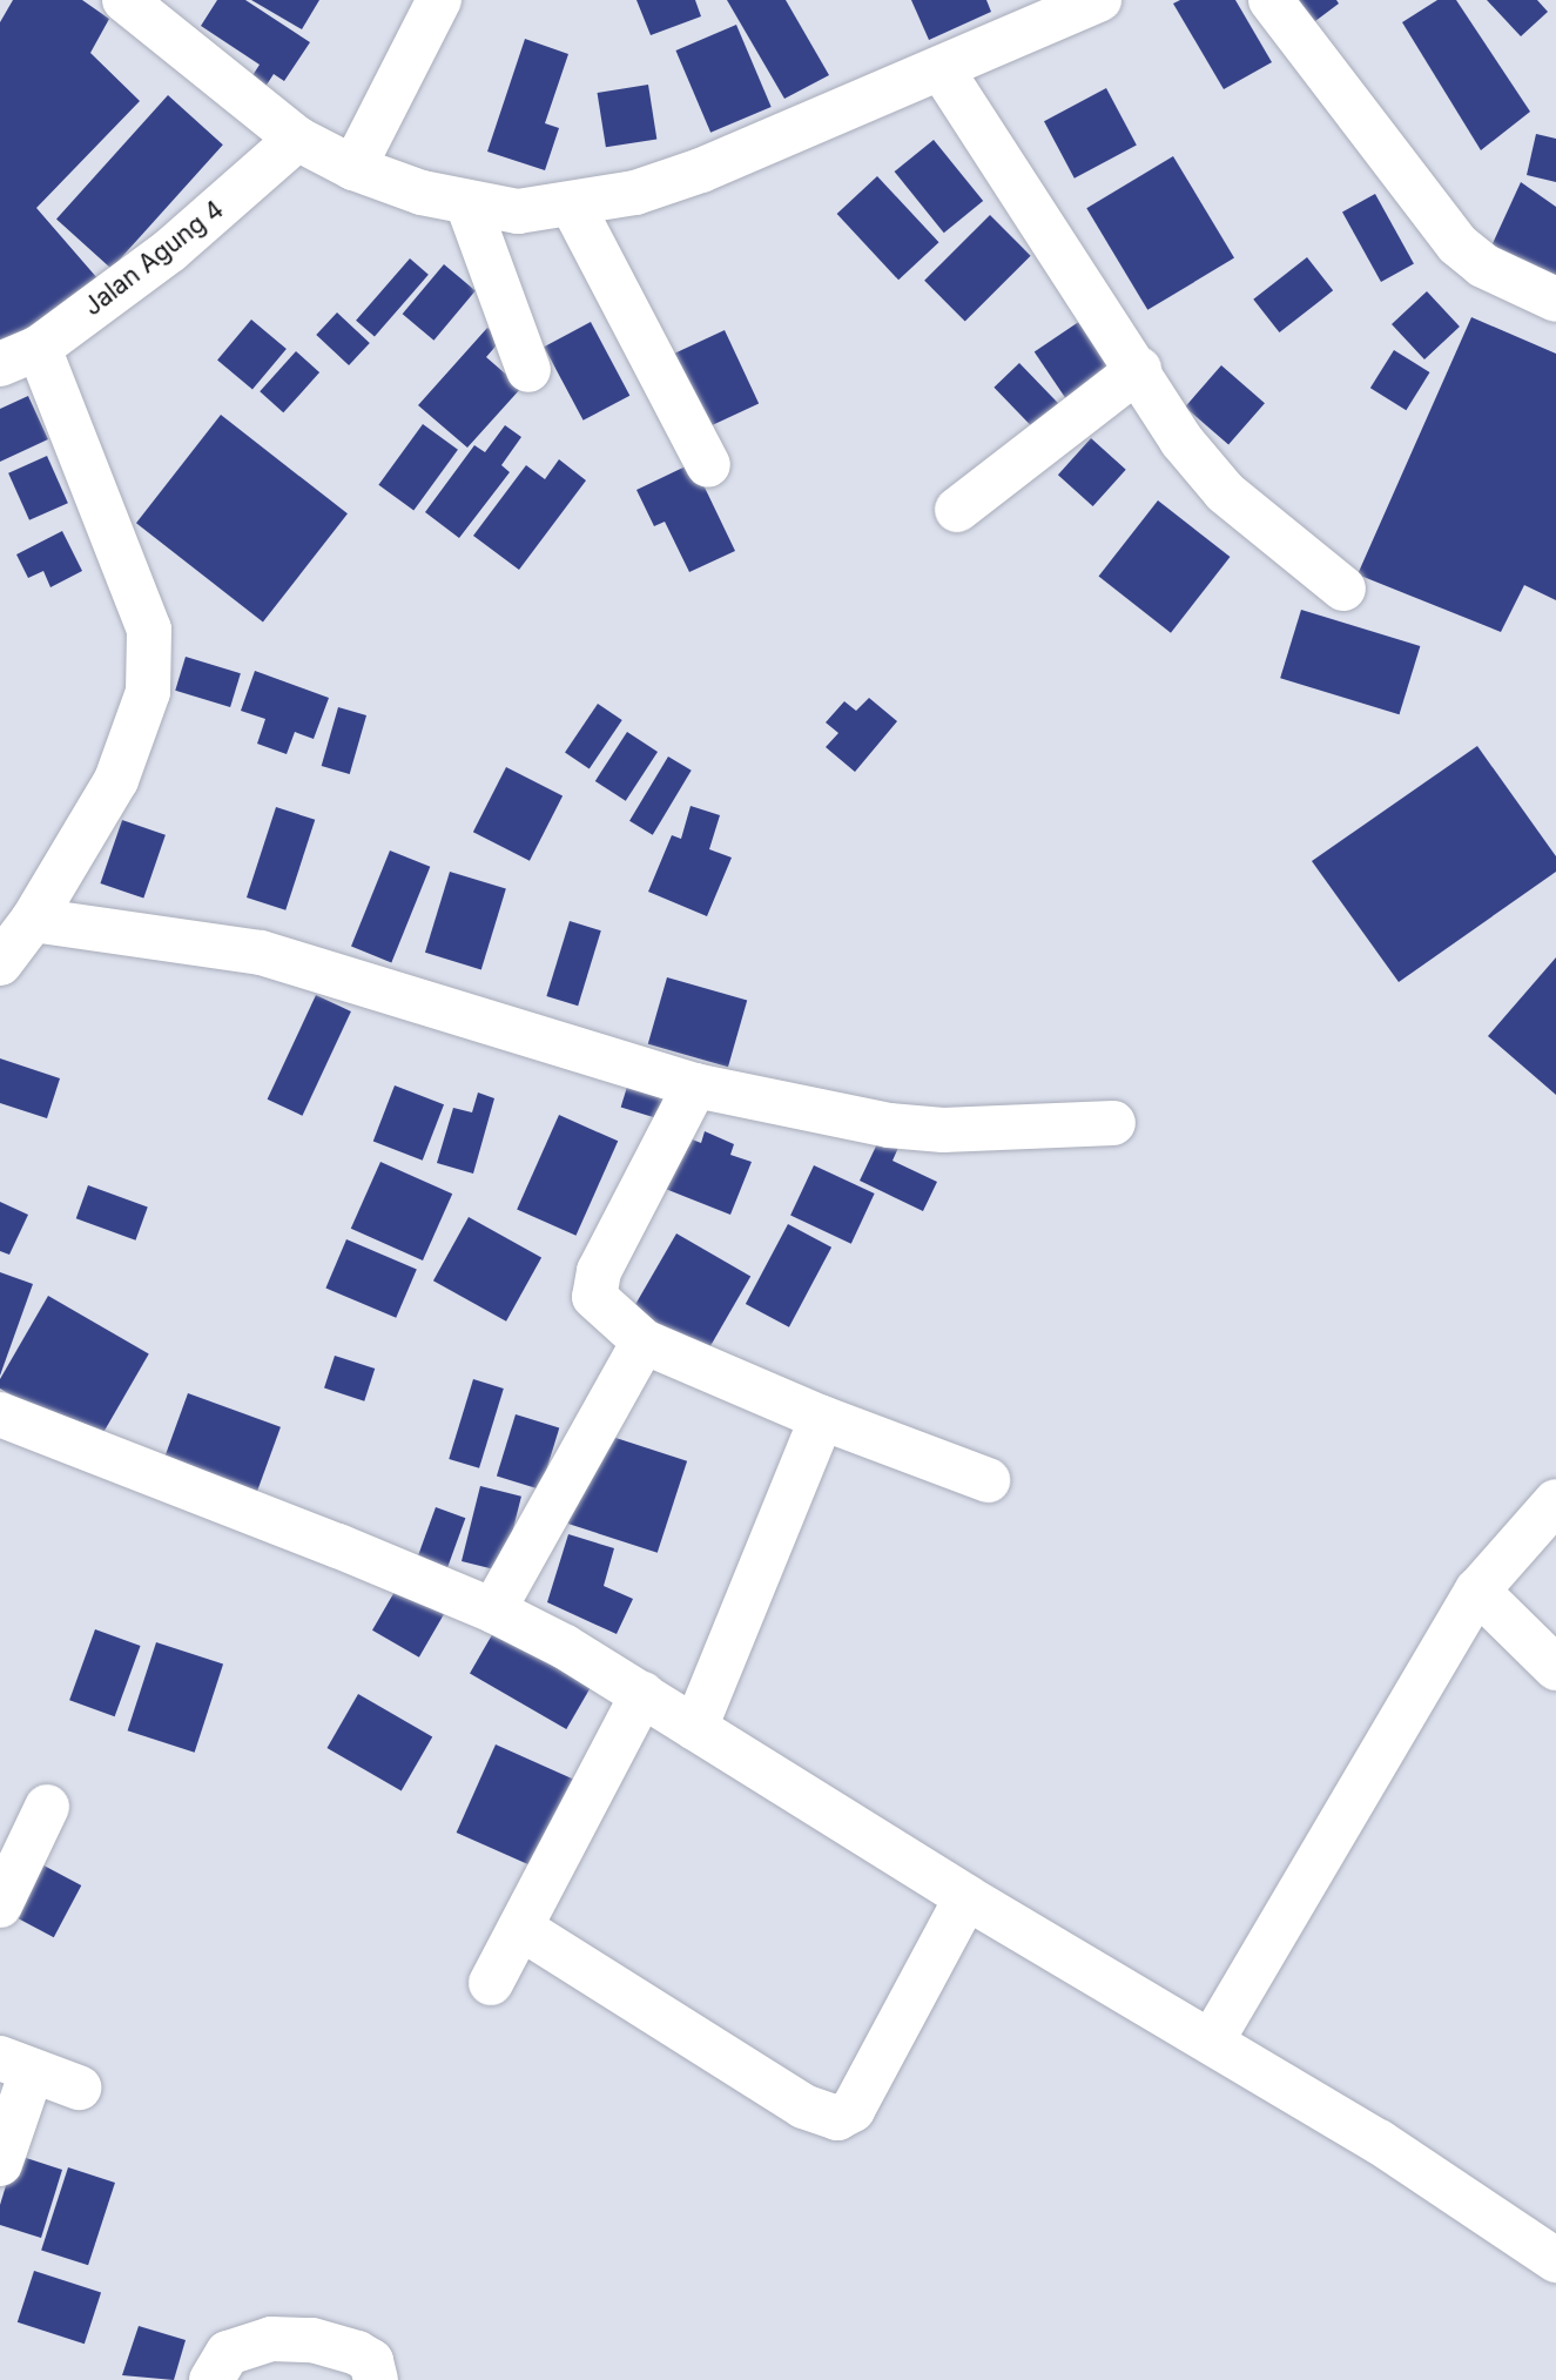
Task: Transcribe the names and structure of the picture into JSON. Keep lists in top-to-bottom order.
{
  "streets": {
    "street": ["Jalan Agung 4"]
  }
}
